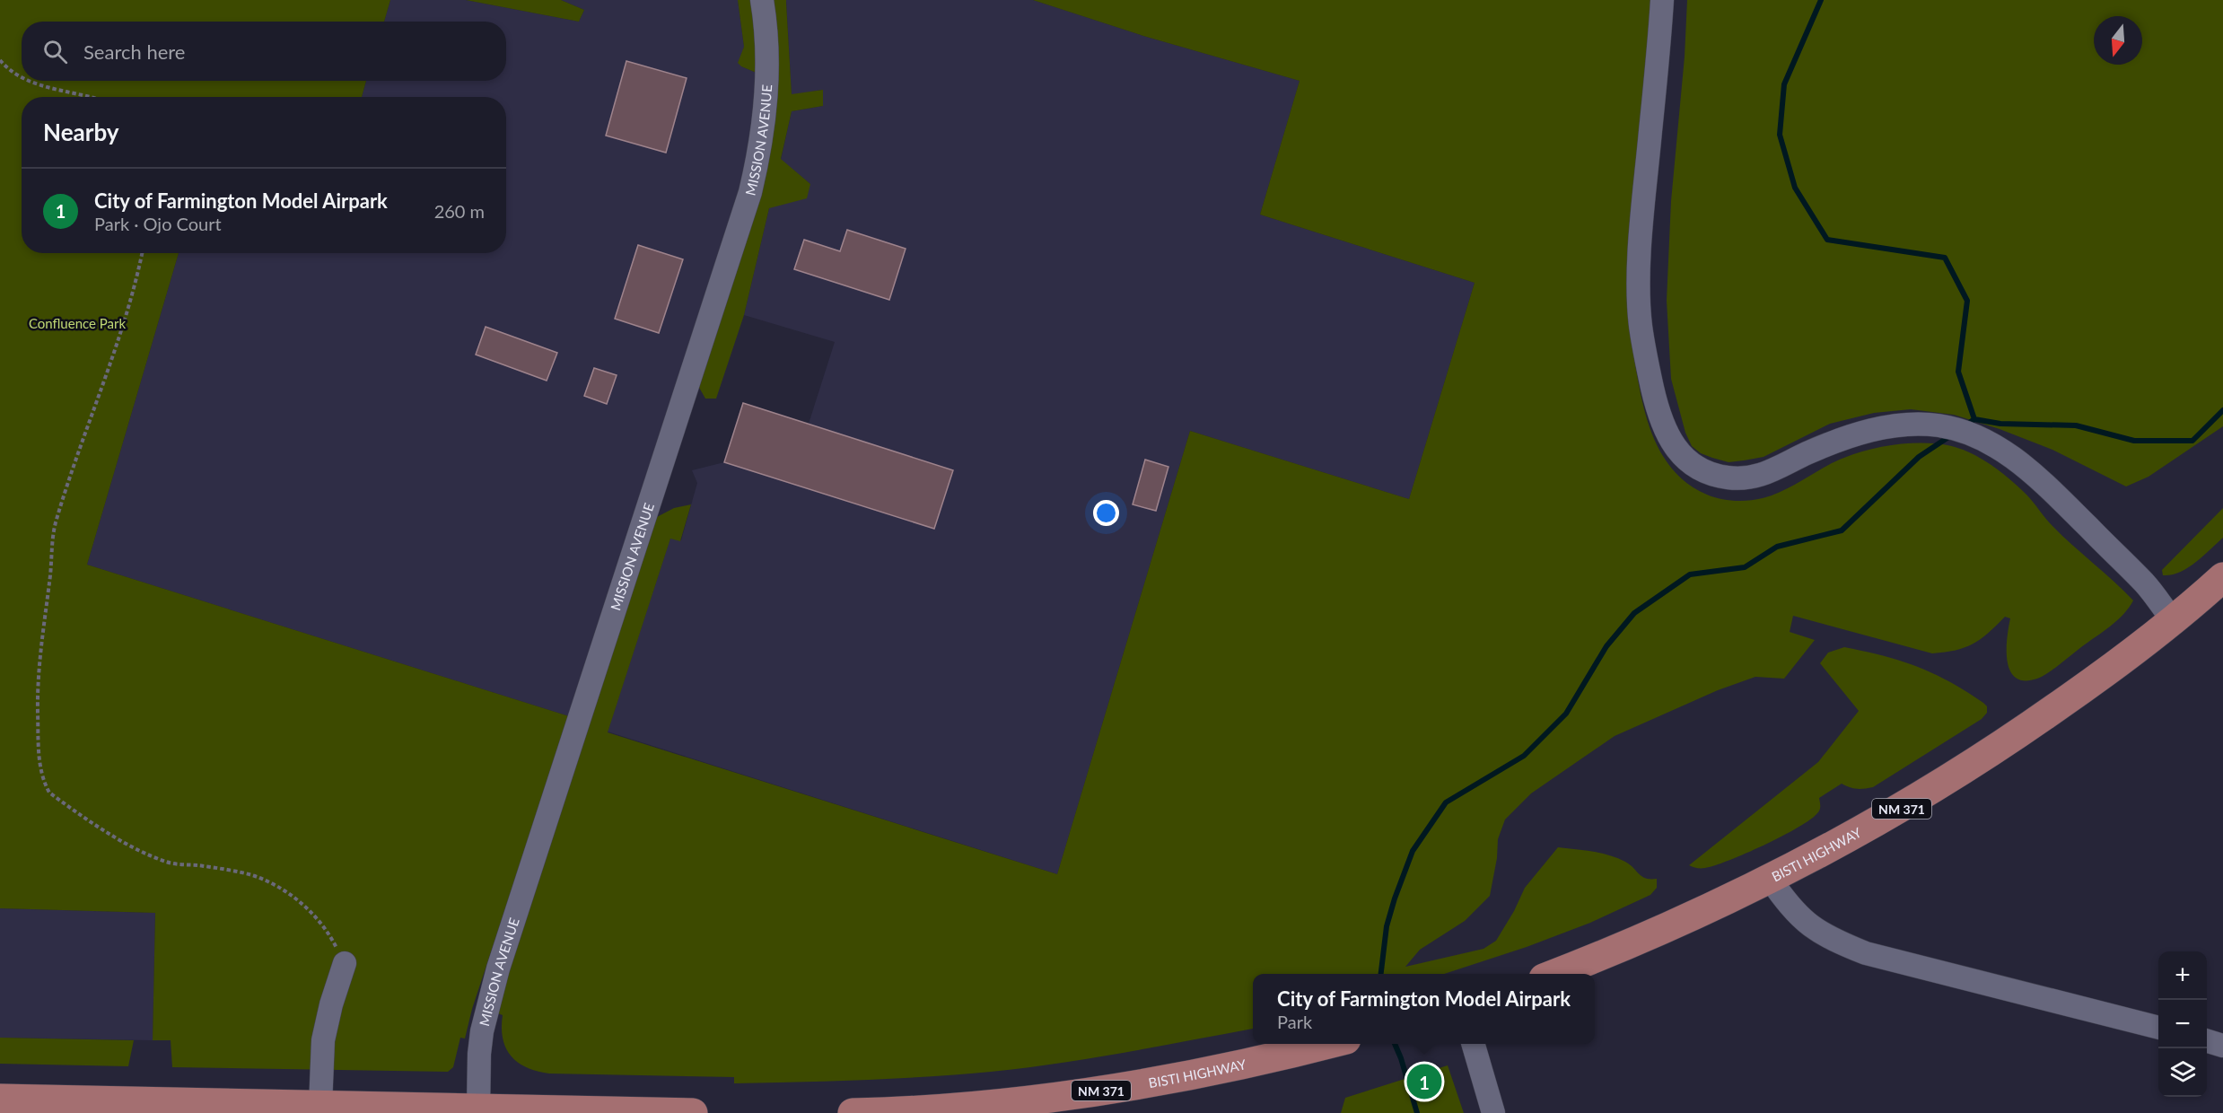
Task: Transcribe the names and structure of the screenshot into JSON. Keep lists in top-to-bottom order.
{
  "streets": {
    "main road": ["NM 371", "BISTI HIGHWAY"],
    "street": ["MISSION AVENUE"]
  },
  "parks": ["Confluence Park"],
  "north": "bottom",
  "page": {
    "search": "Search here",
    "heading": "Nearby",
    "list": [
      {
        "mark": "1",
        "name": "City of Farmington Model Airpark",
        "note": "Park · Ojo Court",
        "value": "260 m"
      }
    ],
    "map_buttons": ["+", "−"],
    "popup": ["City of Farmington Model Airpark", "Park"],
    "pins": "1"
  }
}
